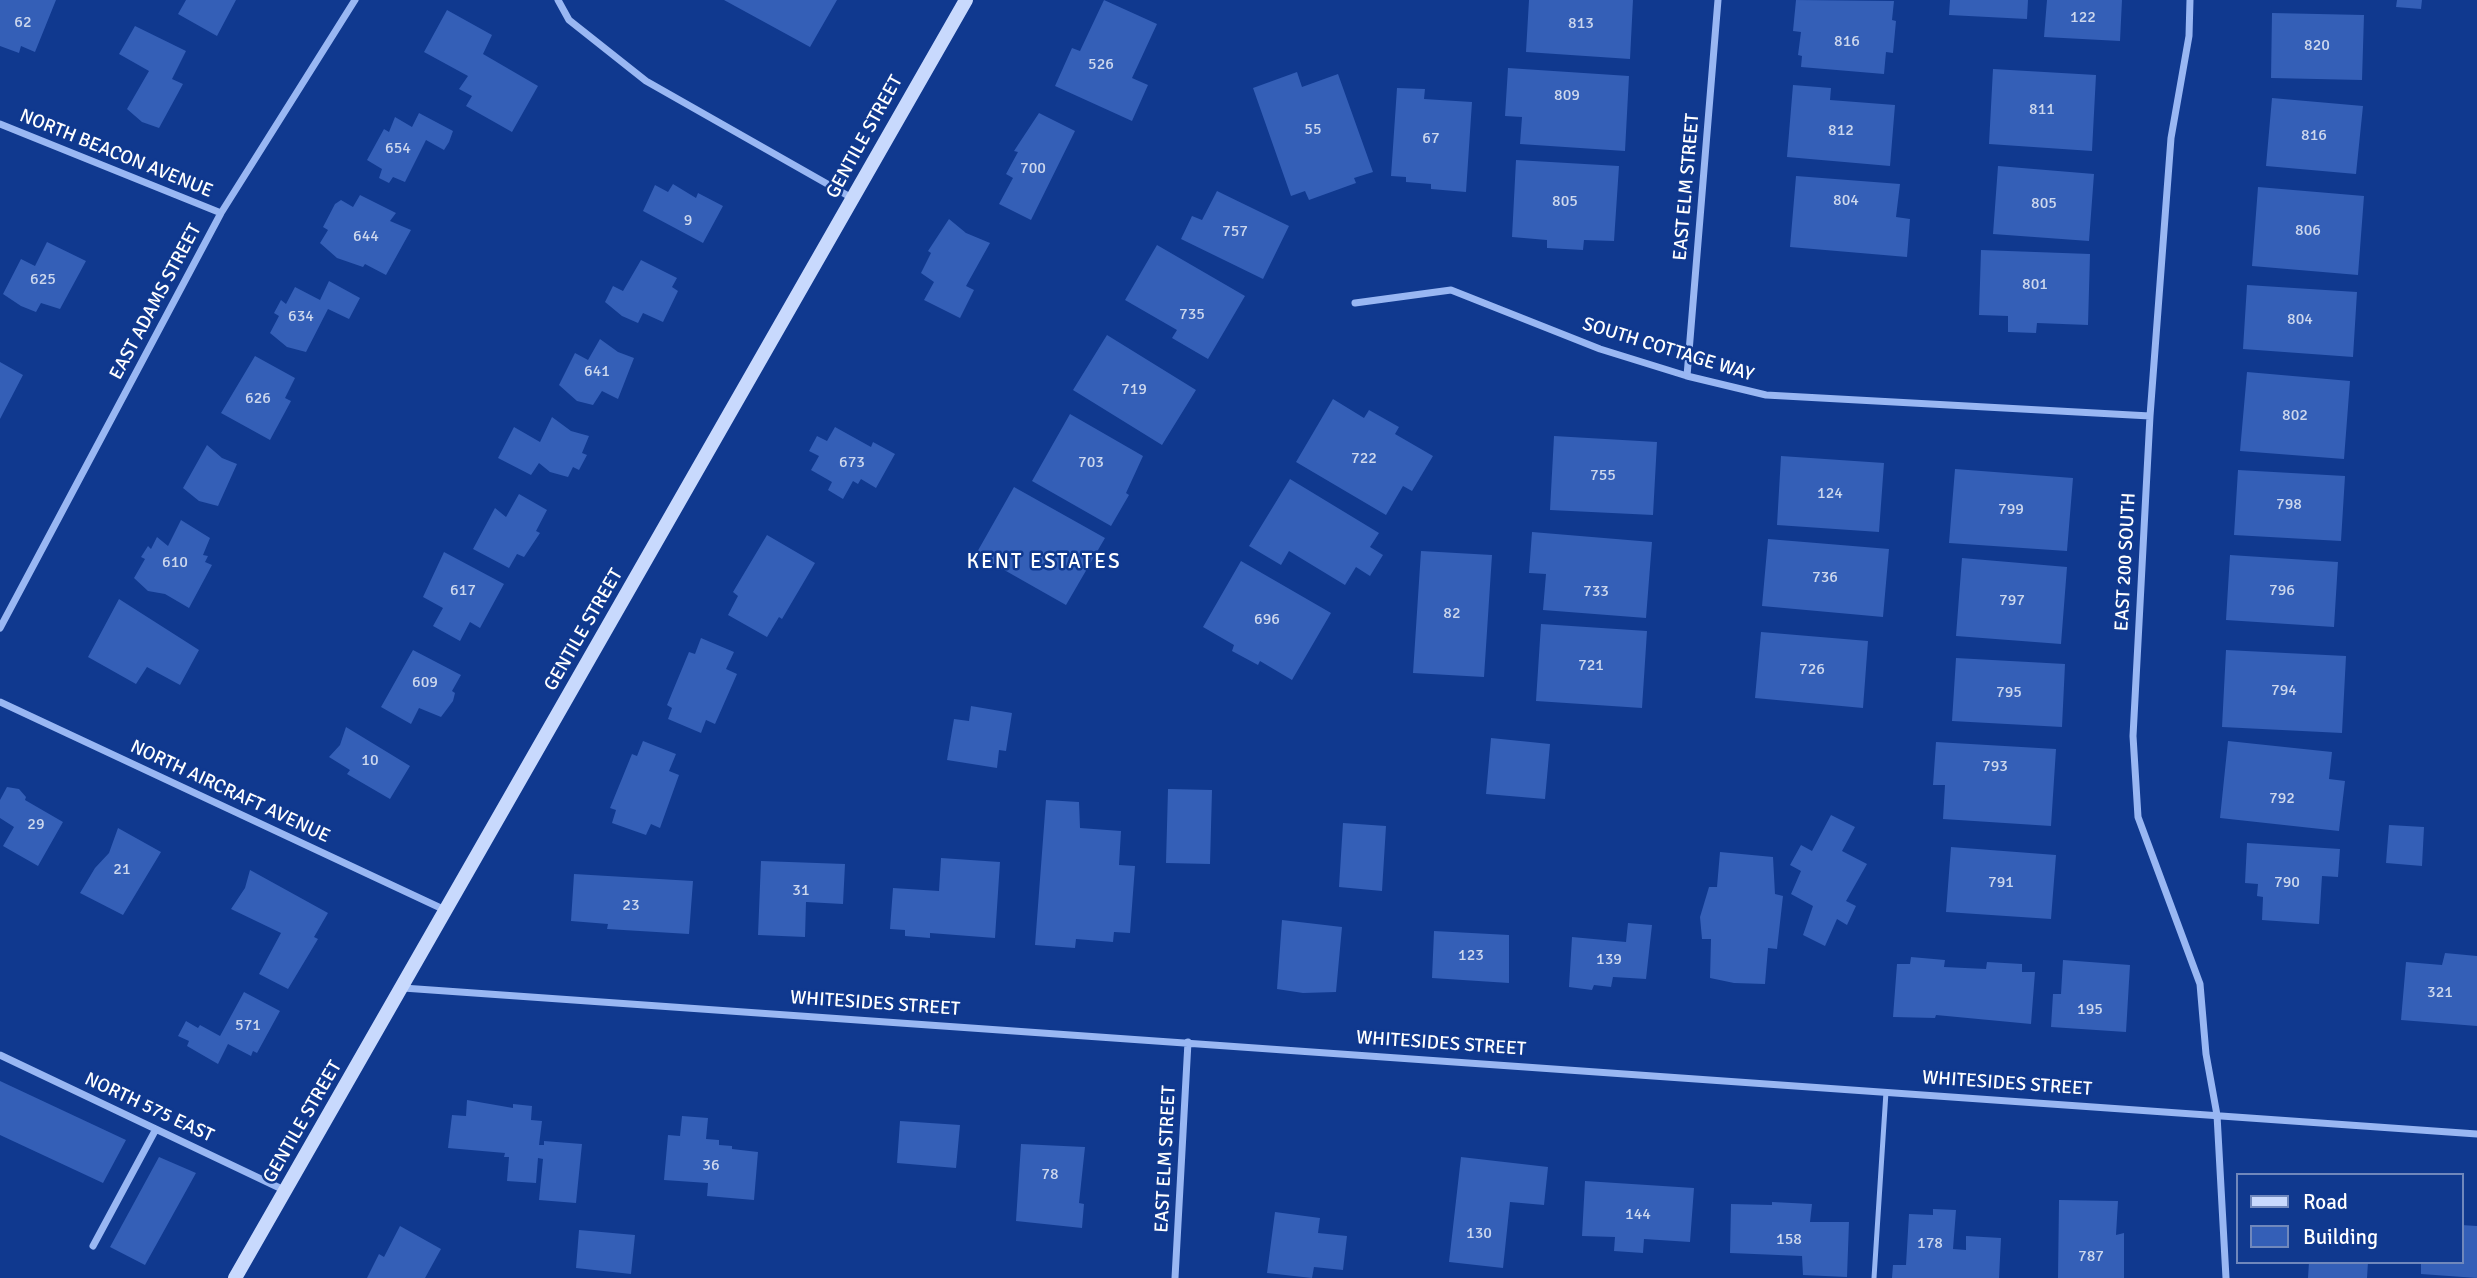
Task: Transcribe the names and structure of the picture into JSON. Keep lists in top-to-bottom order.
{
  "streets": {
    "main road": ["GENTILE STREET"],
    "street": [
      "NORTH BEACON AVENUE",
      "EAST ELM STREET",
      "EAST ADAMS STREET",
      "SOUTH COTTAGE WAY",
      "EAST 200 SOUTH",
      "NORTH AIRCRAFT AVENUE",
      "WHITESIDES STREET",
      "NORTH 575 EAST"
    ]
  },
  "crossings": [
    ["GENTILE STREET", "NORTH AIRCRAFT AVENUE"],
    ["GENTILE STREET", "WHITESIDES STREET"],
    ["GENTILE STREET", "NORTH 575 EAST"],
    ["NORTH BEACON AVENUE", "EAST ADAMS STREET"],
    ["EAST ELM STREET", "SOUTH COTTAGE WAY"],
    ["EAST ELM STREET", "WHITESIDES STREET"],
    ["SOUTH COTTAGE WAY", "EAST 200 SOUTH"],
    ["EAST 200 SOUTH", "WHITESIDES STREET"]
  ],
  "districts": ["KENT ESTATES"],
  "house_numbers": [
    "122",
    "62",
    "813",
    "816",
    "820",
    "526",
    "809",
    "811",
    "55",
    "812",
    "816",
    "67",
    "654",
    "700",
    "804",
    "805",
    "805",
    "9",
    "806",
    "757",
    "644",
    "625",
    "801",
    "735",
    "634",
    "804",
    "641",
    "719",
    "626",
    "802",
    "722",
    "673",
    "703",
    "755",
    "124",
    "798",
    "799",
    "610",
    "736",
    "617",
    "796",
    "733",
    "797",
    "82",
    "696",
    "721",
    "726",
    "609",
    "794",
    "795",
    "10",
    "793",
    "792",
    "29",
    "21",
    "791",
    "790",
    "31",
    "23",
    "123",
    "139",
    "321",
    "195",
    "571",
    "36",
    "78",
    "144",
    "130",
    "158",
    "178",
    "787"
  ],
  "legend": ["Road", "Building"]
}
